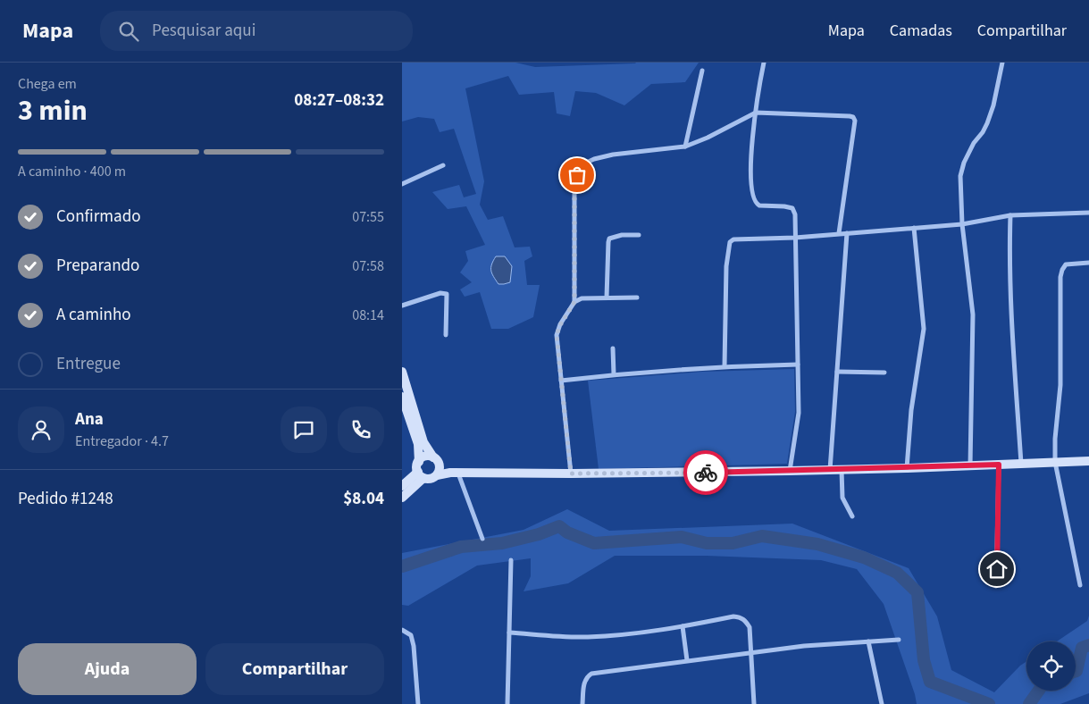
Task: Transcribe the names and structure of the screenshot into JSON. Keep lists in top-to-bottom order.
{
  "page": {
    "header": "Mapa",
    "search": "Pesquisar aqui",
    "nav": ["Mapa", "Camadas", "Compartilhar"],
    "heading": ["3 min", "Chega em", "08:27–08:32"],
    "panel": [
      "Ana",
      "Entregador · 4.7",
      "Pedido #1248",
      "$8.04"
    ],
    "bar": "A caminho · 400 m",
    "list": [
      ["Confirmado", "07:55"],
      ["Preparando", "07:58"],
      ["A caminho", "08:14"],
      "Entregue"
    ],
    "buttons": ["Ajuda", "Compartilhar"]
  }
}
